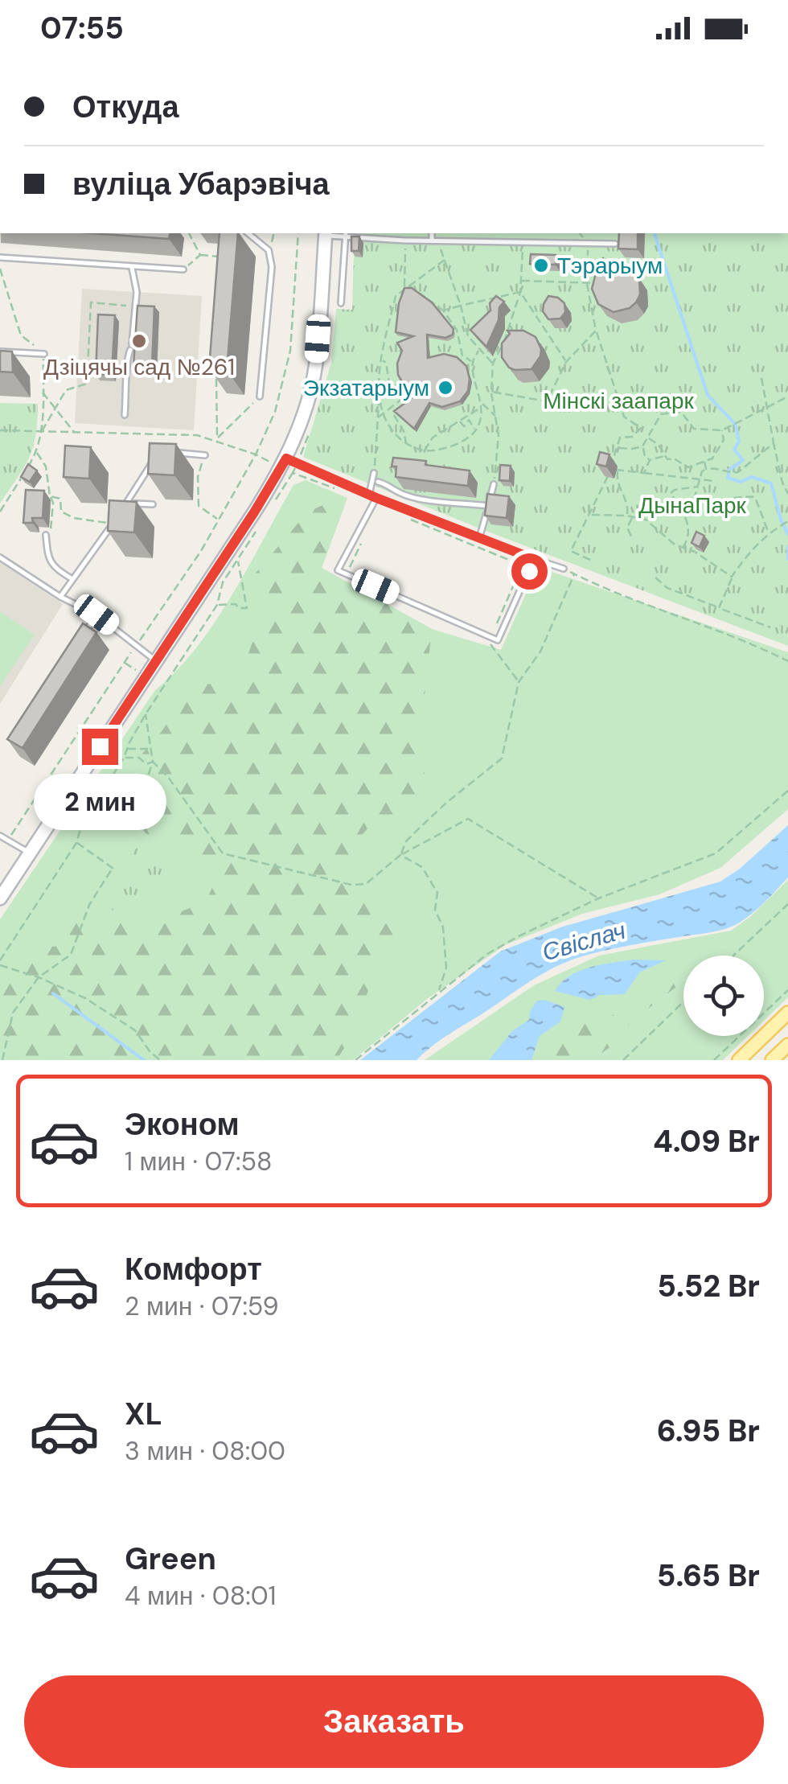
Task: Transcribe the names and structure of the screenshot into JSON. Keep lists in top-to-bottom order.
{
  "water": ["Свіслач"],
  "parks": ["Мінскі заапарк", "ДынаПарк"],
  "places": ["Тэрарыум", "Дзіцячы сад №261", "Экзатарыум"],
  "page": {
    "status": "07:55",
    "banner": ["Откуда", "вуліца Убарэвіча"],
    "bubble": "2 мин",
    "list": [
      {
        "name": "Эконом",
        "note": "1 мин · 07:58",
        "value": "4.09 Br"
      },
      {
        "name": "Комфорт",
        "note": "2 мин · 07:59",
        "value": "5.52 Br"
      },
      {
        "name": "XL",
        "note": "3 мин · 08:00",
        "value": "6.95 Br"
      },
      {
        "name": "Green",
        "note": "4 мин · 08:01",
        "value": "5.65 Br"
      }
    ],
    "buttons": "Заказать"
  }
}
